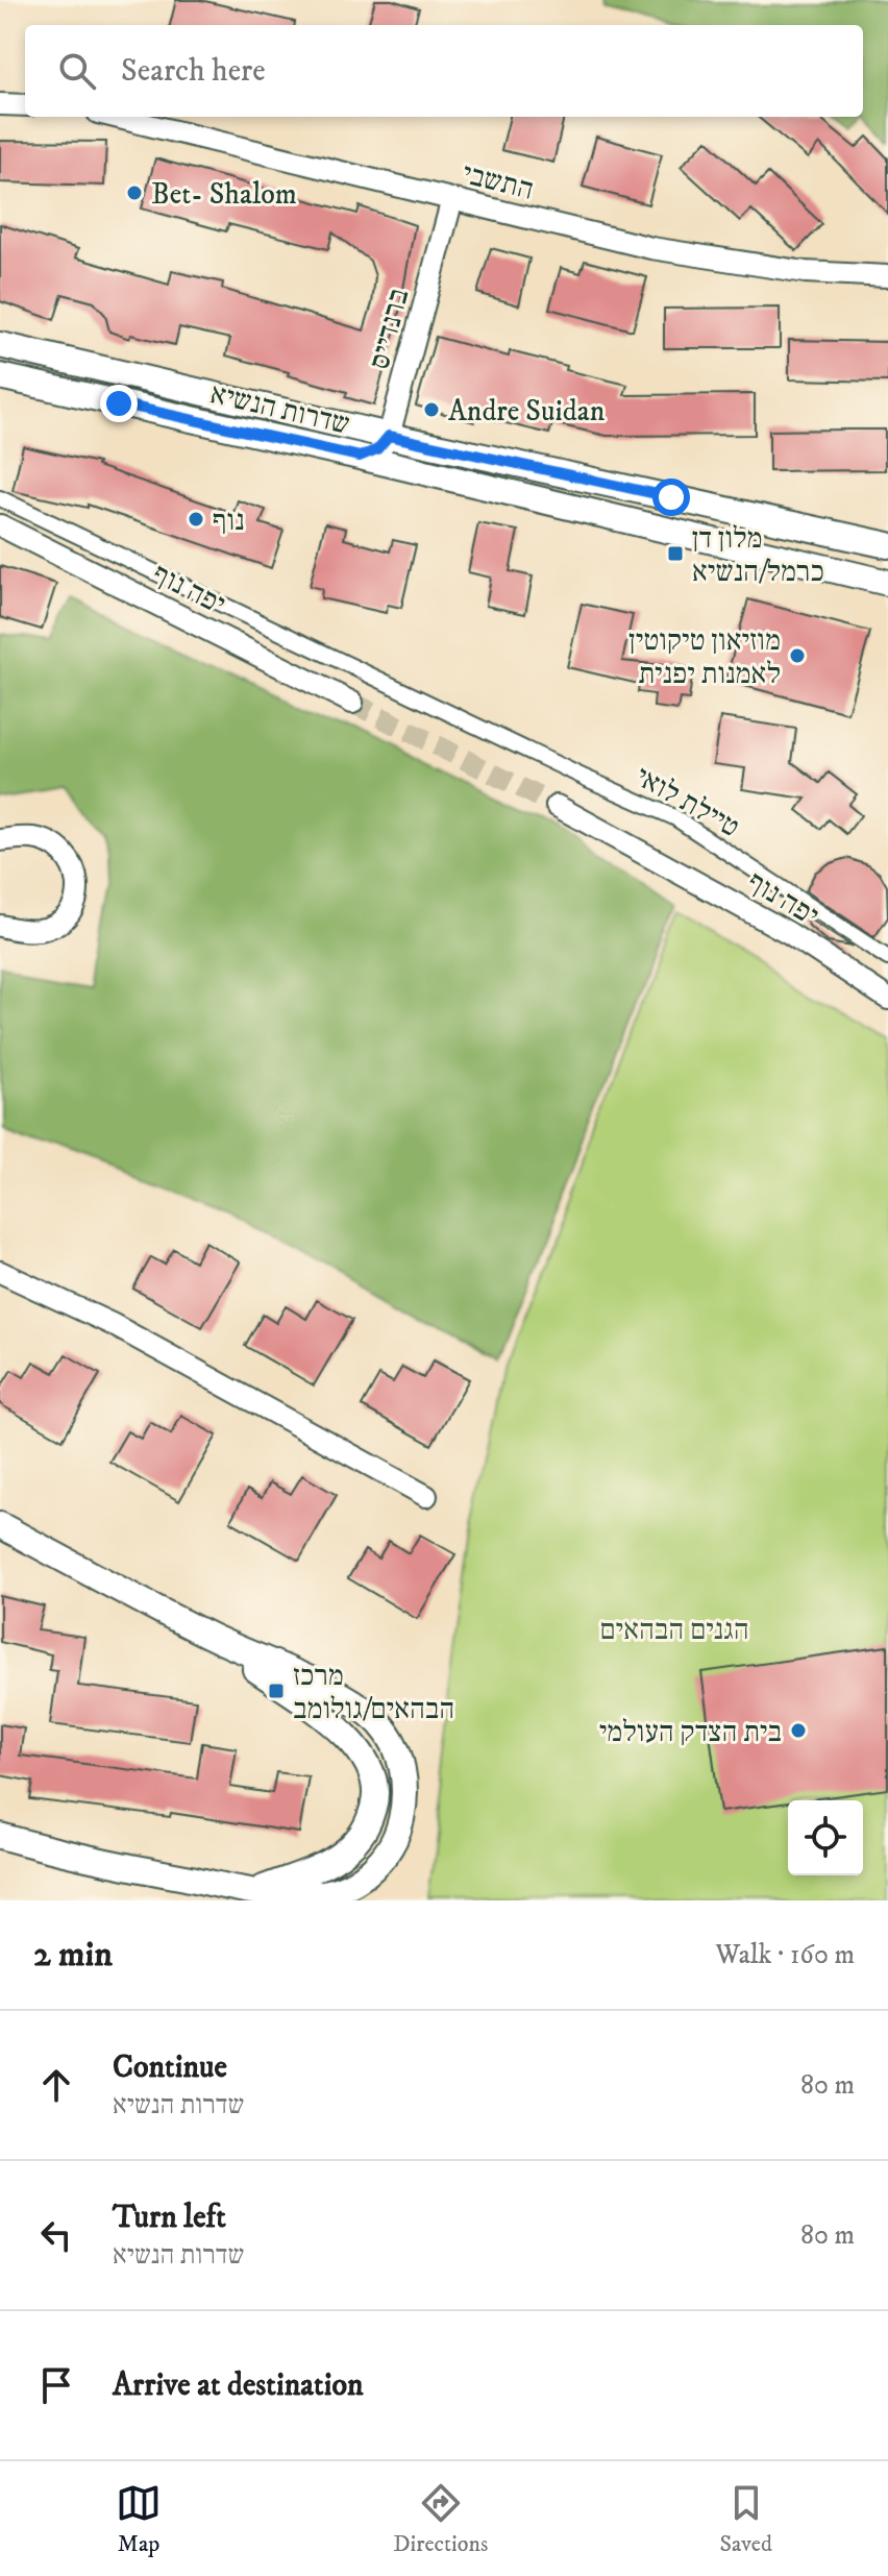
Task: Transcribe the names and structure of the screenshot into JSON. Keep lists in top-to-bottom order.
{
  "streets": {
    "street": [
      "התשבי",
      "ברנדייס",
      "שדרות הנשיא",
      "יפה נוף",
      "טיילת לואי"
    ]
  },
  "crossings": [
    ["התשבי", "ברנדייס"],
    ["ברנדייס", "שדרות הנשיא"]
  ],
  "parks": ["הגנים הבהאים"],
  "places": {
    "other": [
      "Bet- Shalom",
      "Andre Suidan",
      "נוף",
      "מוזיאון טיקוטין לאמנות יפנית",
      "בית הצדק העולמי"
    ],
    "transit": ["מלון דן כרמל/הנשיא", "מרכז הבהאים/גולומב"]
  },
  "page": {
    "search": "Search here",
    "heading": ["2 min", "Walk · 160 m"],
    "list": [
      ["Continue", "שדרות הנשיא", "80 m"],
      ["Turn left", "שדרות הנשיא", "80 m"],
      "Arrive at destination"
    ],
    "nav": ["Map", "Directions", "Saved"]
  }
}
